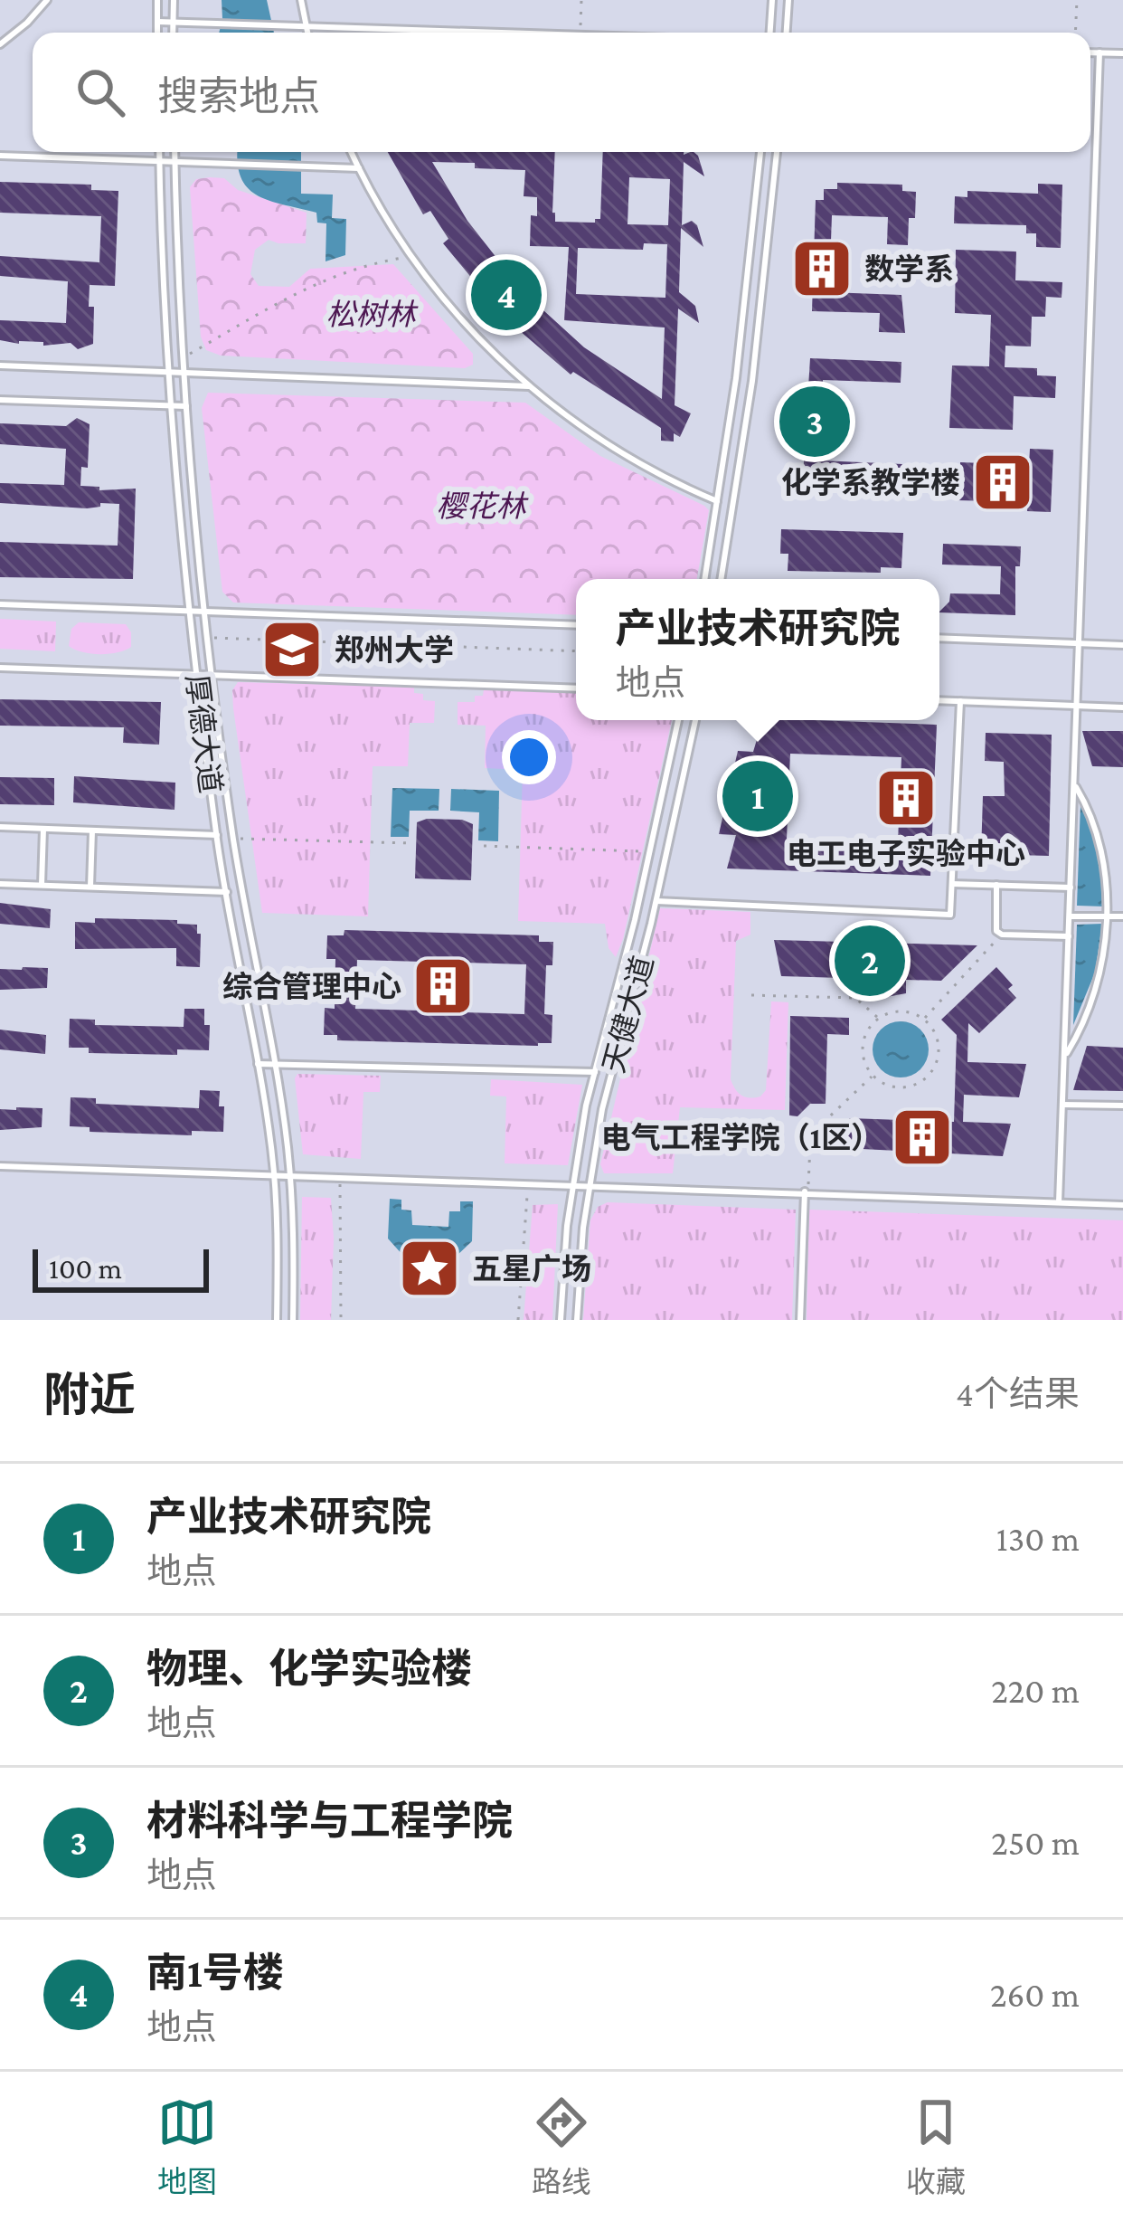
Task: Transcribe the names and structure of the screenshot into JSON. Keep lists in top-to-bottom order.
{
  "streets": {
    "lane": ["厚德大道", "天健大道"]
  },
  "parks": ["松树林", "樱花林"],
  "places": {
    "building": [
      "数学系",
      "化学系教学楼",
      "电工电子实验中心",
      "综合管理中心",
      "电气工程学院（1区）"
    ],
    "school or university": ["郑州大学"],
    "place": ["五星广场"]
  },
  "scale_bar": "100 m",
  "page": {
    "search": "搜索地点",
    "pins": [
      "4",
      "3",
      "1",
      "2"
    ],
    "popup": ["产业技术研究院", "地点"],
    "scale": "100 m",
    "heading": ["附近", "4个结果"],
    "list": [
      {
        "mark": "1",
        "name": "产业技术研究院",
        "note": "地点",
        "value": "130 m"
      },
      {
        "mark": "2",
        "name": "物理、化学实验楼",
        "note": "地点",
        "value": "220 m"
      },
      {
        "mark": "3",
        "name": "材料科学与工程学院",
        "note": "地点",
        "value": "250 m"
      },
      {
        "mark": "4",
        "name": "南1号楼",
        "note": "地点",
        "value": "260 m"
      }
    ],
    "nav": ["地图", "路线", "收藏"]
  }
}
